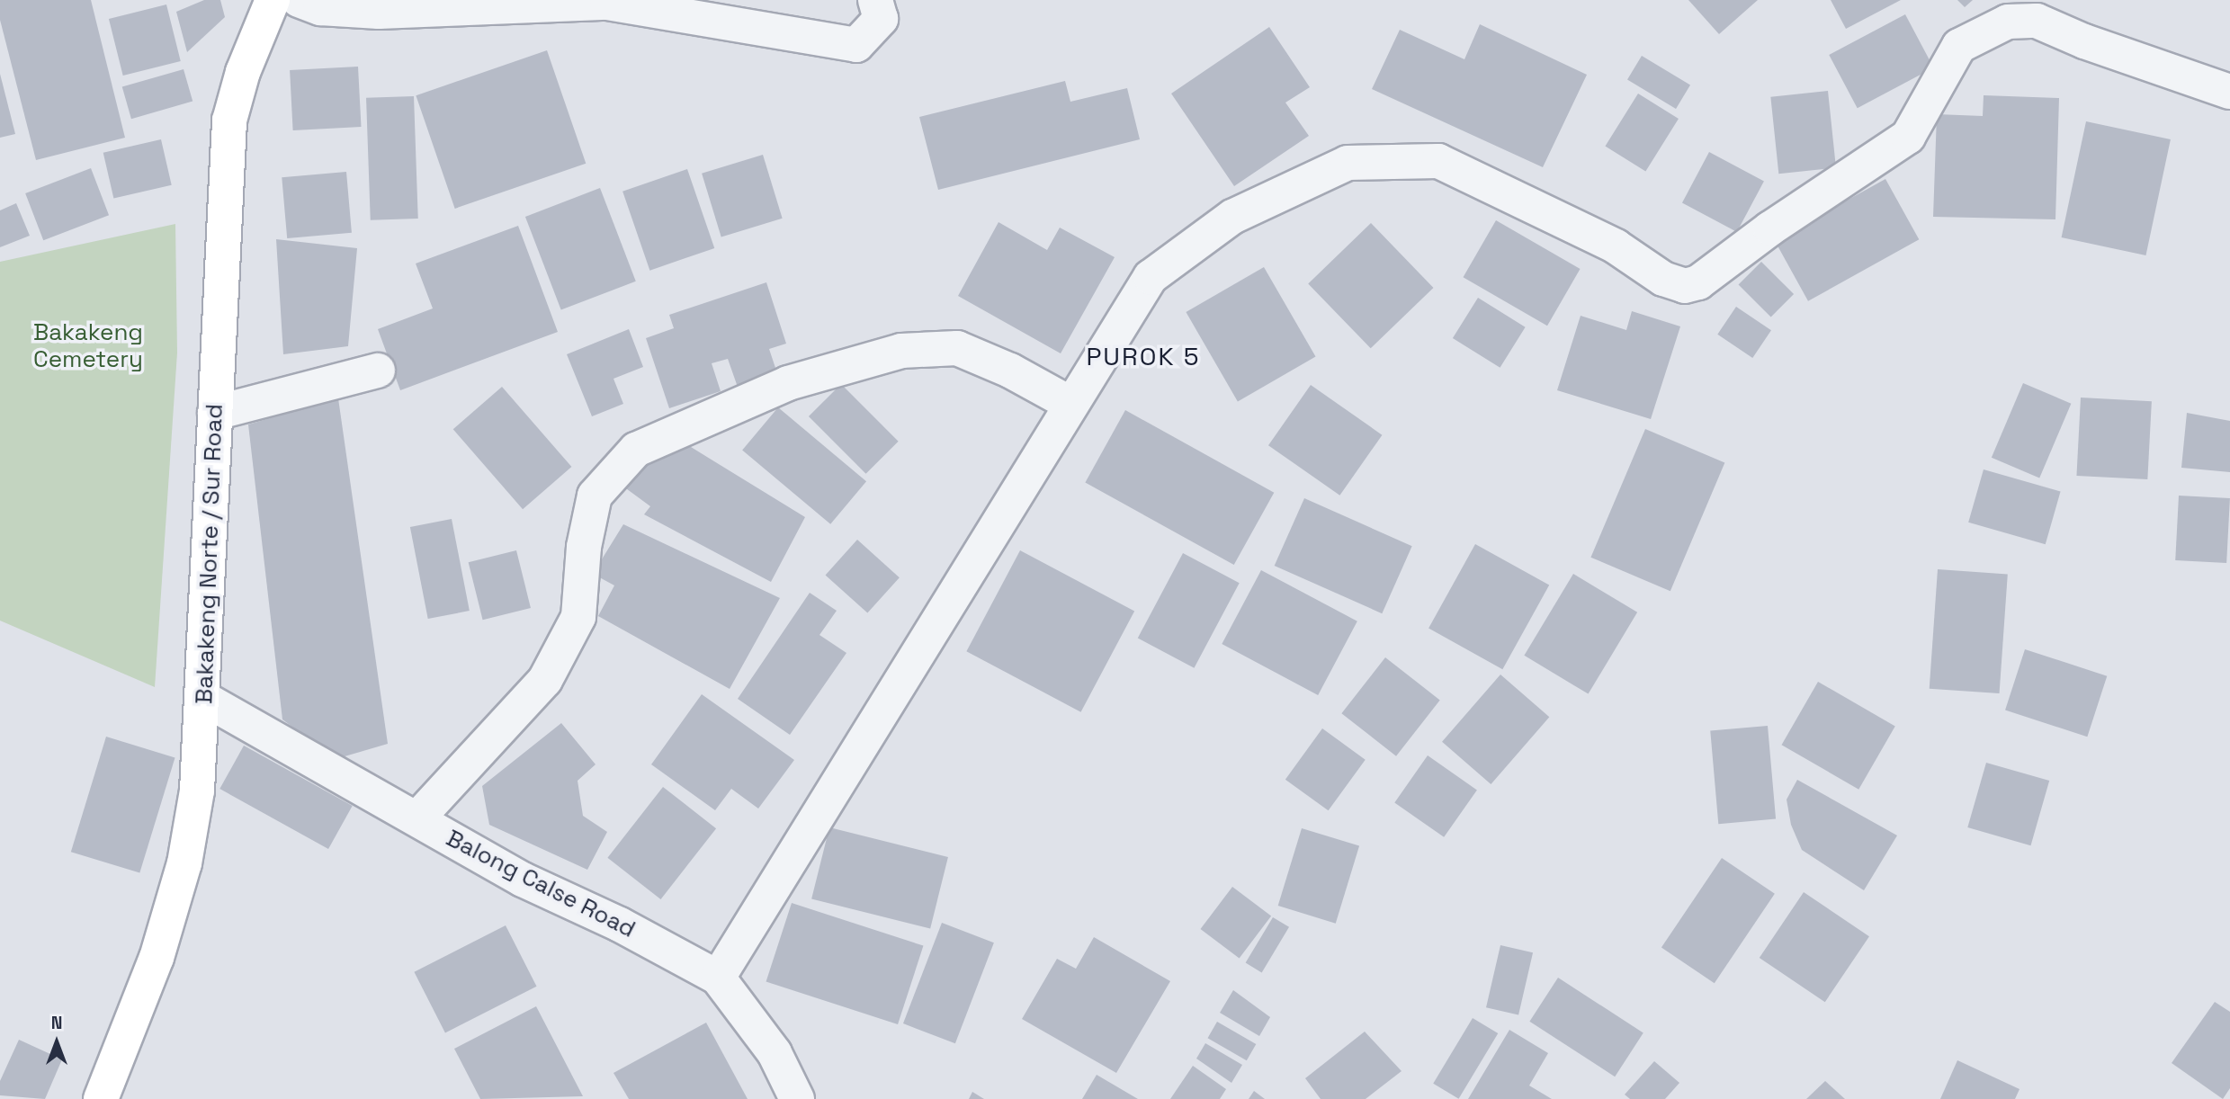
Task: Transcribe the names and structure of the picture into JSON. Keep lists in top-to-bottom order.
{
  "streets": {
    "main road": ["Bakakeng Norte / Sur Road"],
    "street": ["Balong Calse Road"]
  },
  "crossings": [
    ["Bakakeng Norte / Sur Road", "Balong Calse Road"]
  ],
  "districts": ["PUROK 5"],
  "parks": ["Bakakeng Cemetery"],
  "north": "top"
}
